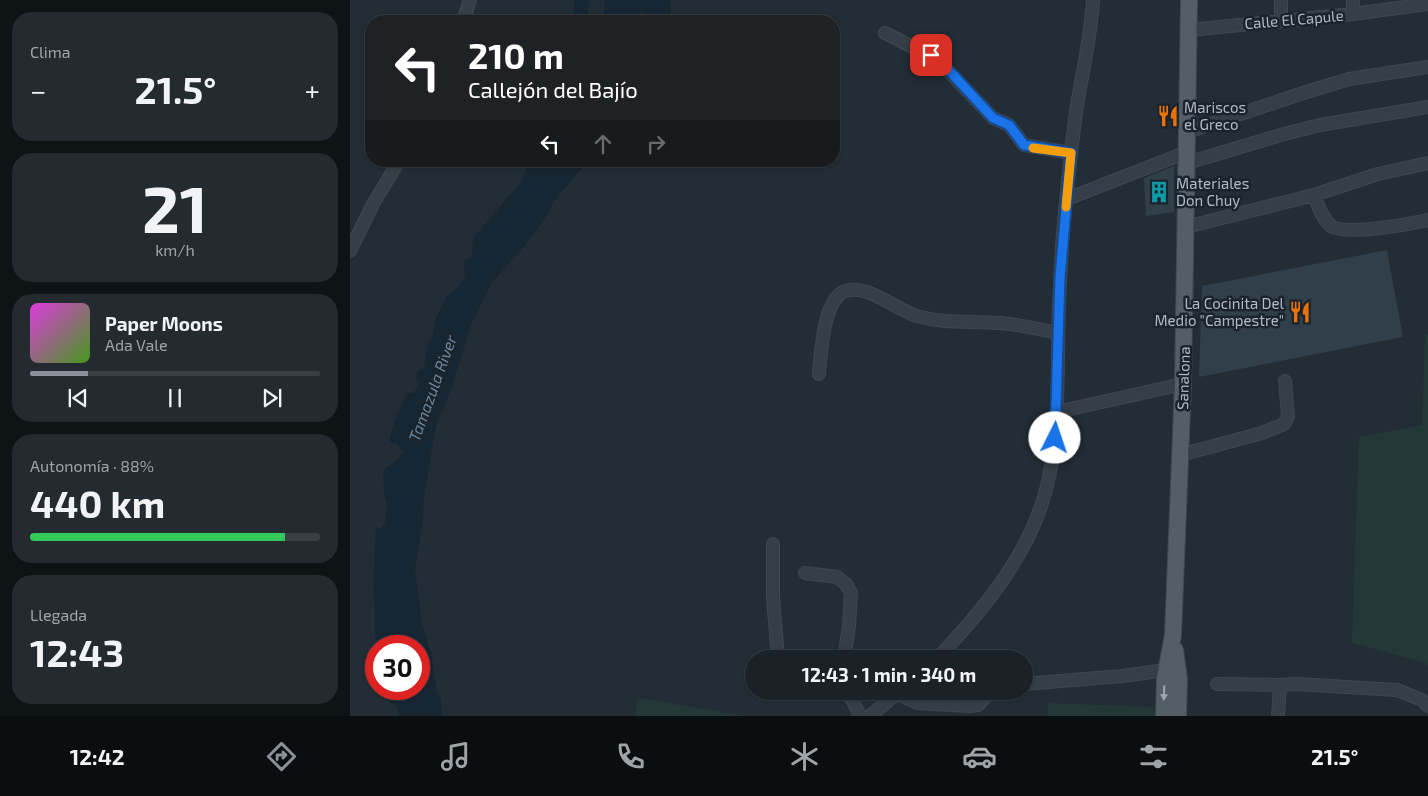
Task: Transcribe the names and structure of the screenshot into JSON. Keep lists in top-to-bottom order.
{
  "streets": {
    "main road": ["Sanalona"],
    "street": ["Calle El Capule"]
  },
  "crossings": [
    ["Calle El Capule", "Sanalona"]
  ],
  "water": ["Tamazula River"],
  "places": {
    "restaurant": ["Mariscos el Greco", "La Cocinita Del Medio \"Campestre\""],
    "building": ["Materiales Don Chuy"]
  },
  "page": {
    "tile": [
      "Clima",
      ["21", "km/h"],
      ["Autonomía · 88%", "440 km"],
      ["Llegada", "12:43"]
    ],
    "turn": ["210 m", "Callejón del Bajío"],
    "heat": ["−", "21.5°", "+"],
    "song": ["Paper Moons", "Ada Vale"],
    "limit": "30",
    "trip": "12:43 · 1 min · 340 m",
    "tabs": ["12:42", "21.5°"]
  }
}
